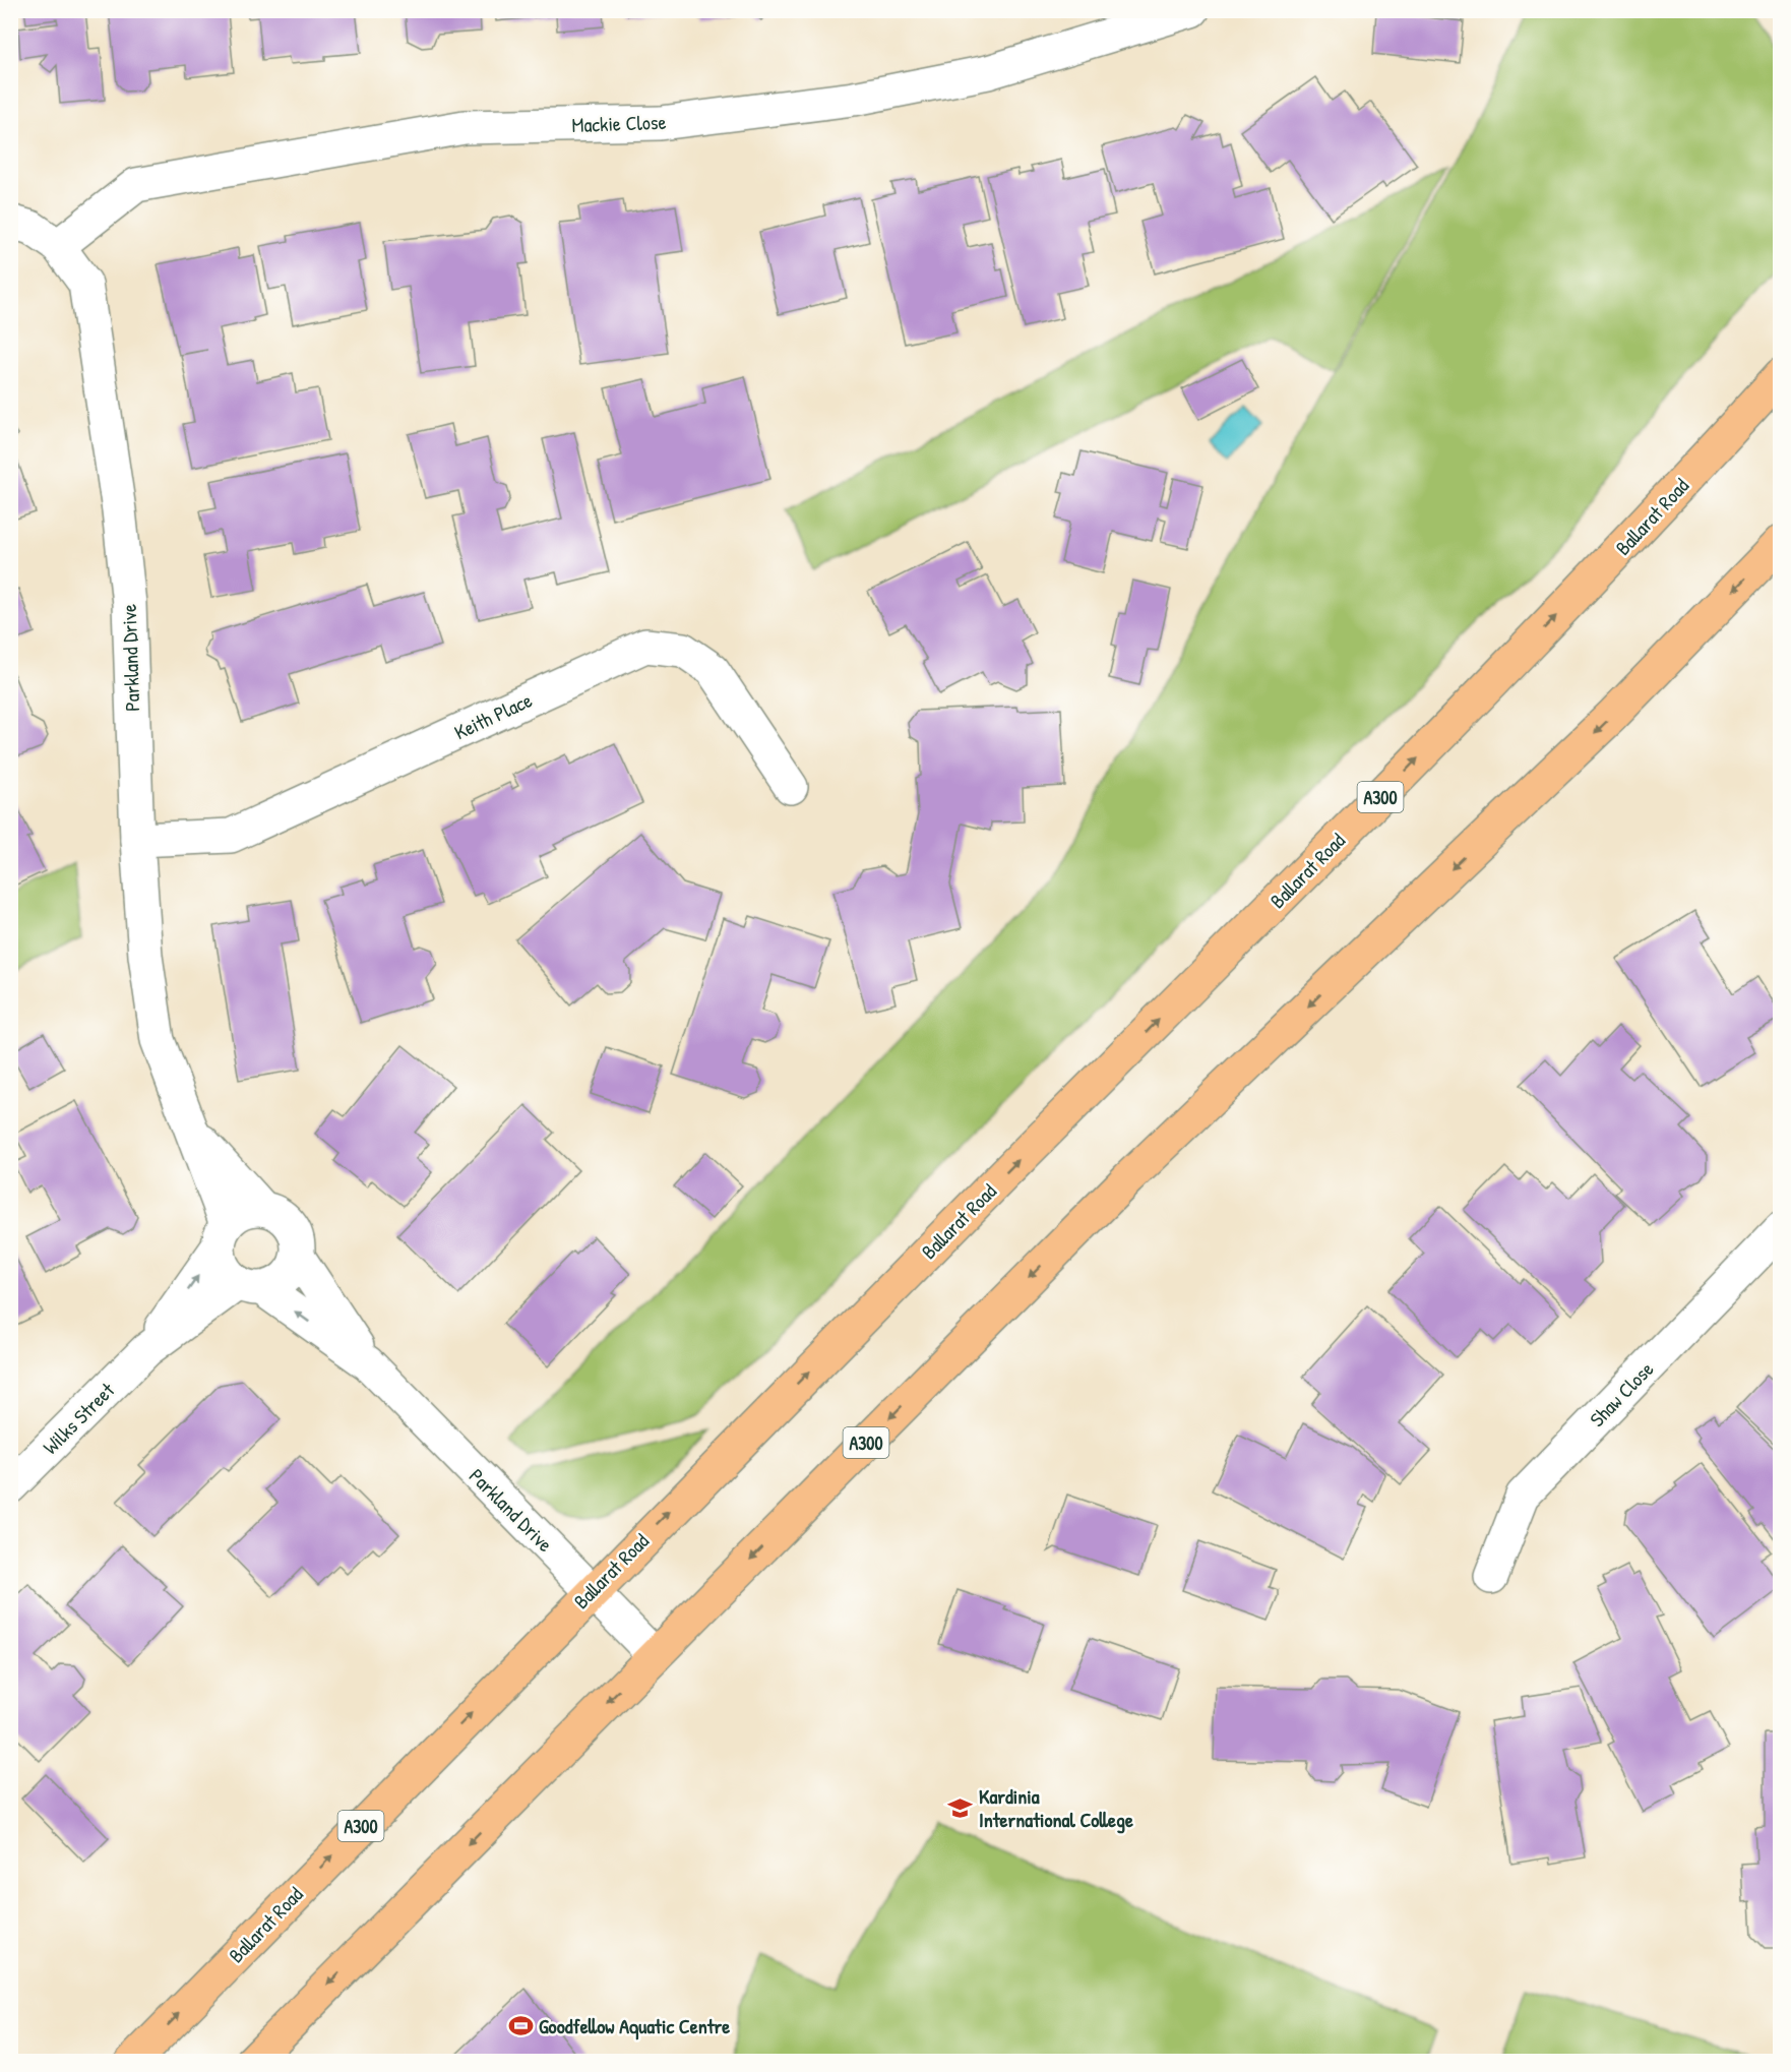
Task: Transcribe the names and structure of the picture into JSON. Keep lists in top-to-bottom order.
{
  "streets": {
    "highway": ["Ballarat Road", "A300"],
    "street": [
      "Mackie Close",
      "Parkland Drive",
      "Keith Place",
      "Shaw Close",
      "Wilks Street"
    ]
  },
  "crossings": [
    ["Mackie Close", "Parkland Drive"],
    ["Ballarat Road", "Parkland Drive"],
    ["Parkland Drive", "Keith Place"],
    ["Parkland Drive", "A300"],
    ["Parkland Drive", "Wilks Street"]
  ],
  "places": {
    "school or university": ["Kardinia International College"],
    "sports": ["Goodfellow Aquatic Centre"]
  }
}
